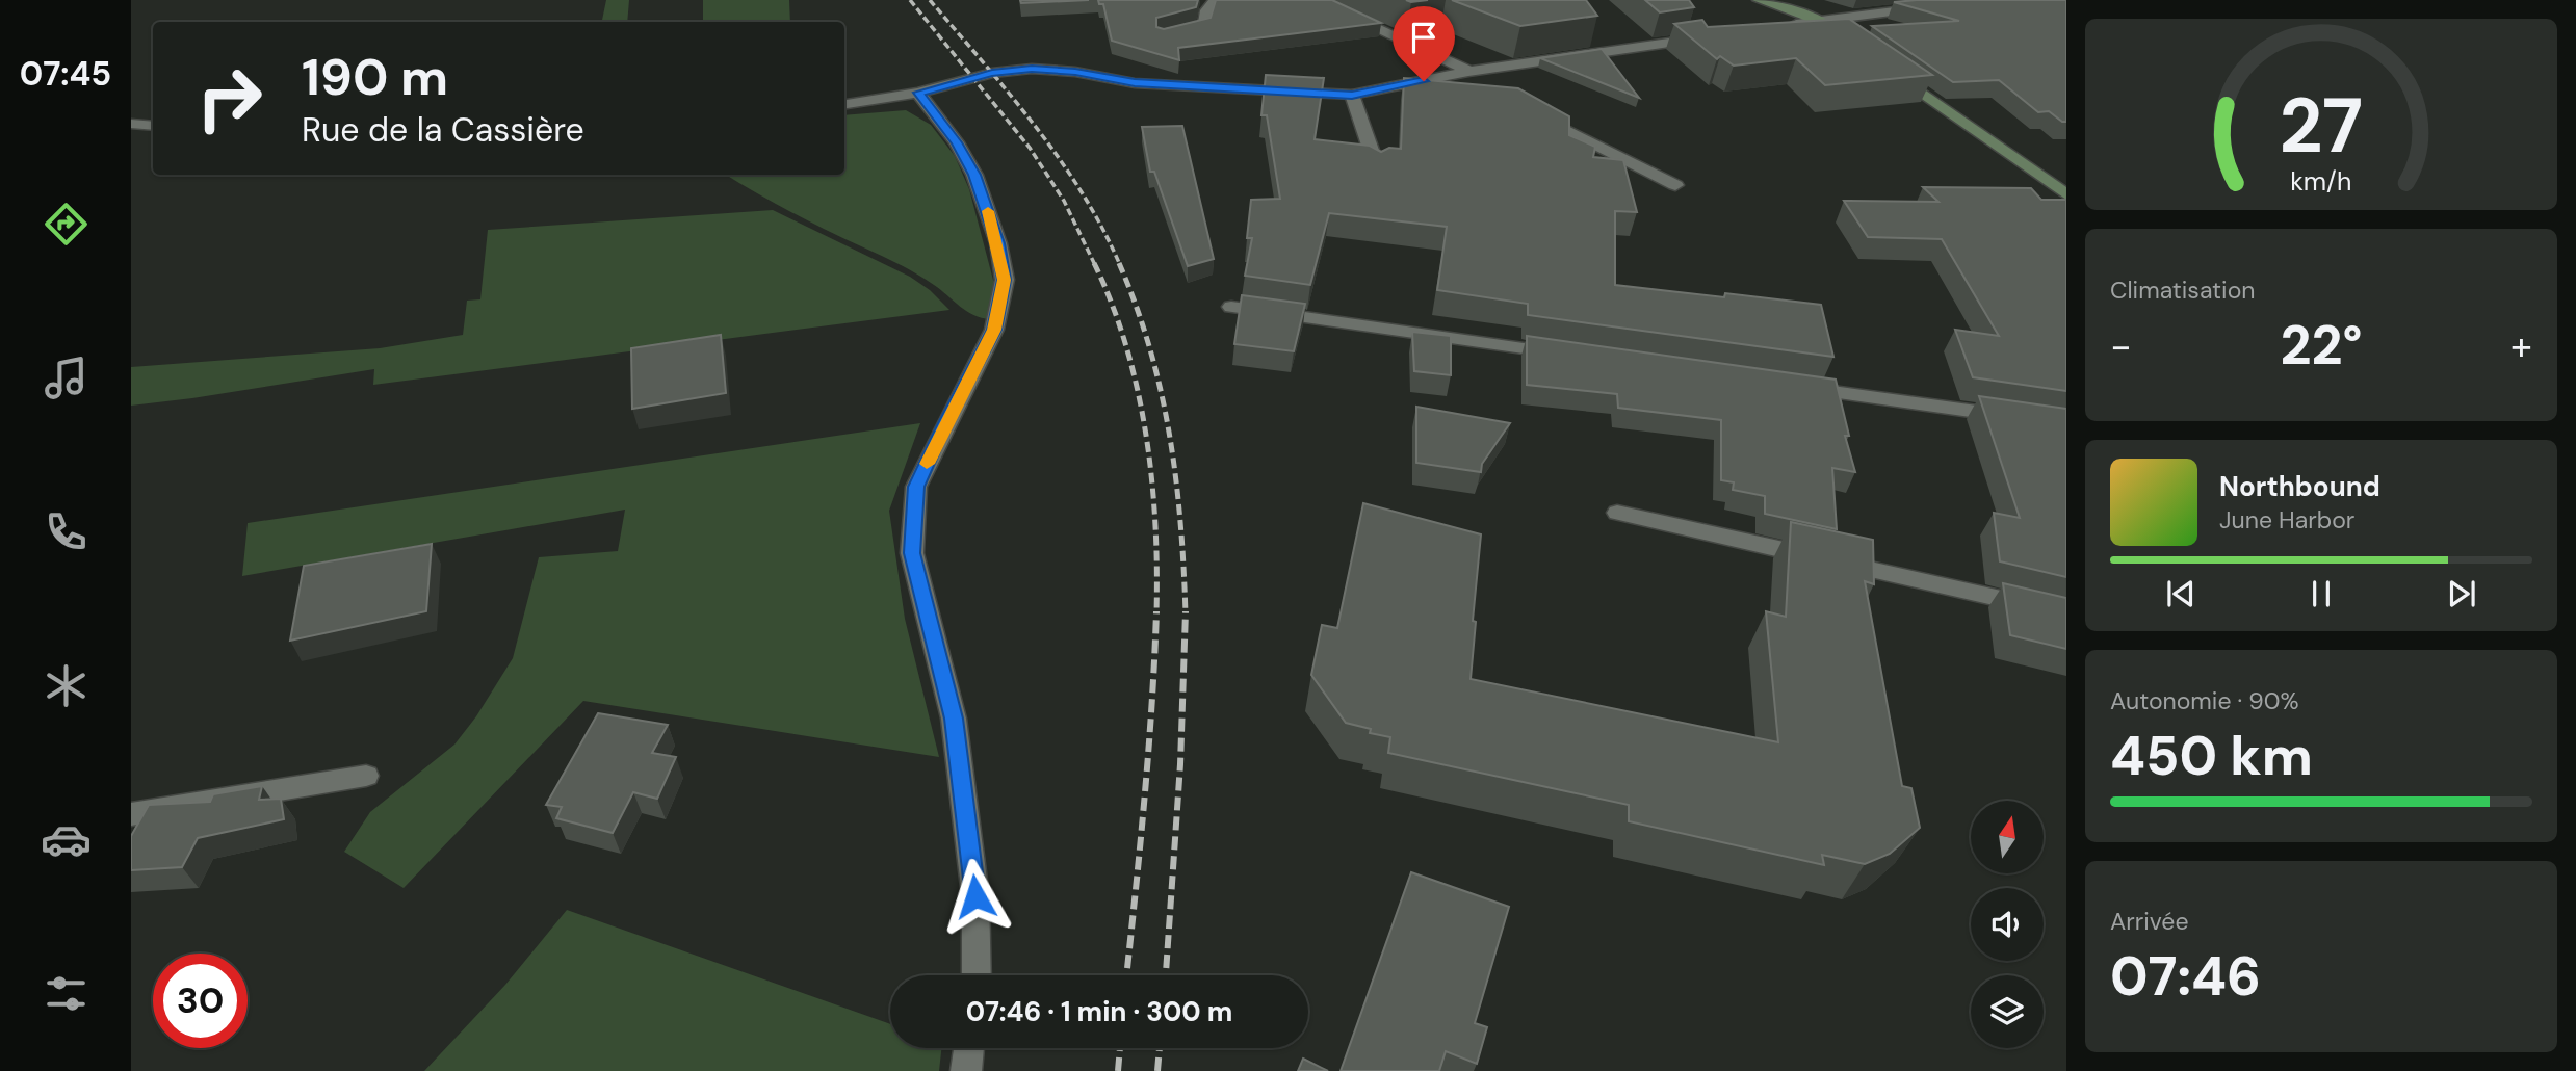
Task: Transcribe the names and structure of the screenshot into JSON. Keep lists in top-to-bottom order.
{
  "north": "top",
  "page": {
    "tabs": "07:45",
    "turn": ["190 m", "Rue de la Cassière"],
    "tile": [
      "Climatisation",
      ["Autonomie · 90%", "450 km"],
      ["Arrivée", "07:46"]
    ],
    "heat": ["−", "22°", "+"],
    "song": ["Northbound", "June Harbor"],
    "limit": "30",
    "trip": "07:46 · 1 min · 300 m",
    "gauge": ["27", "km/h"]
  }
}
